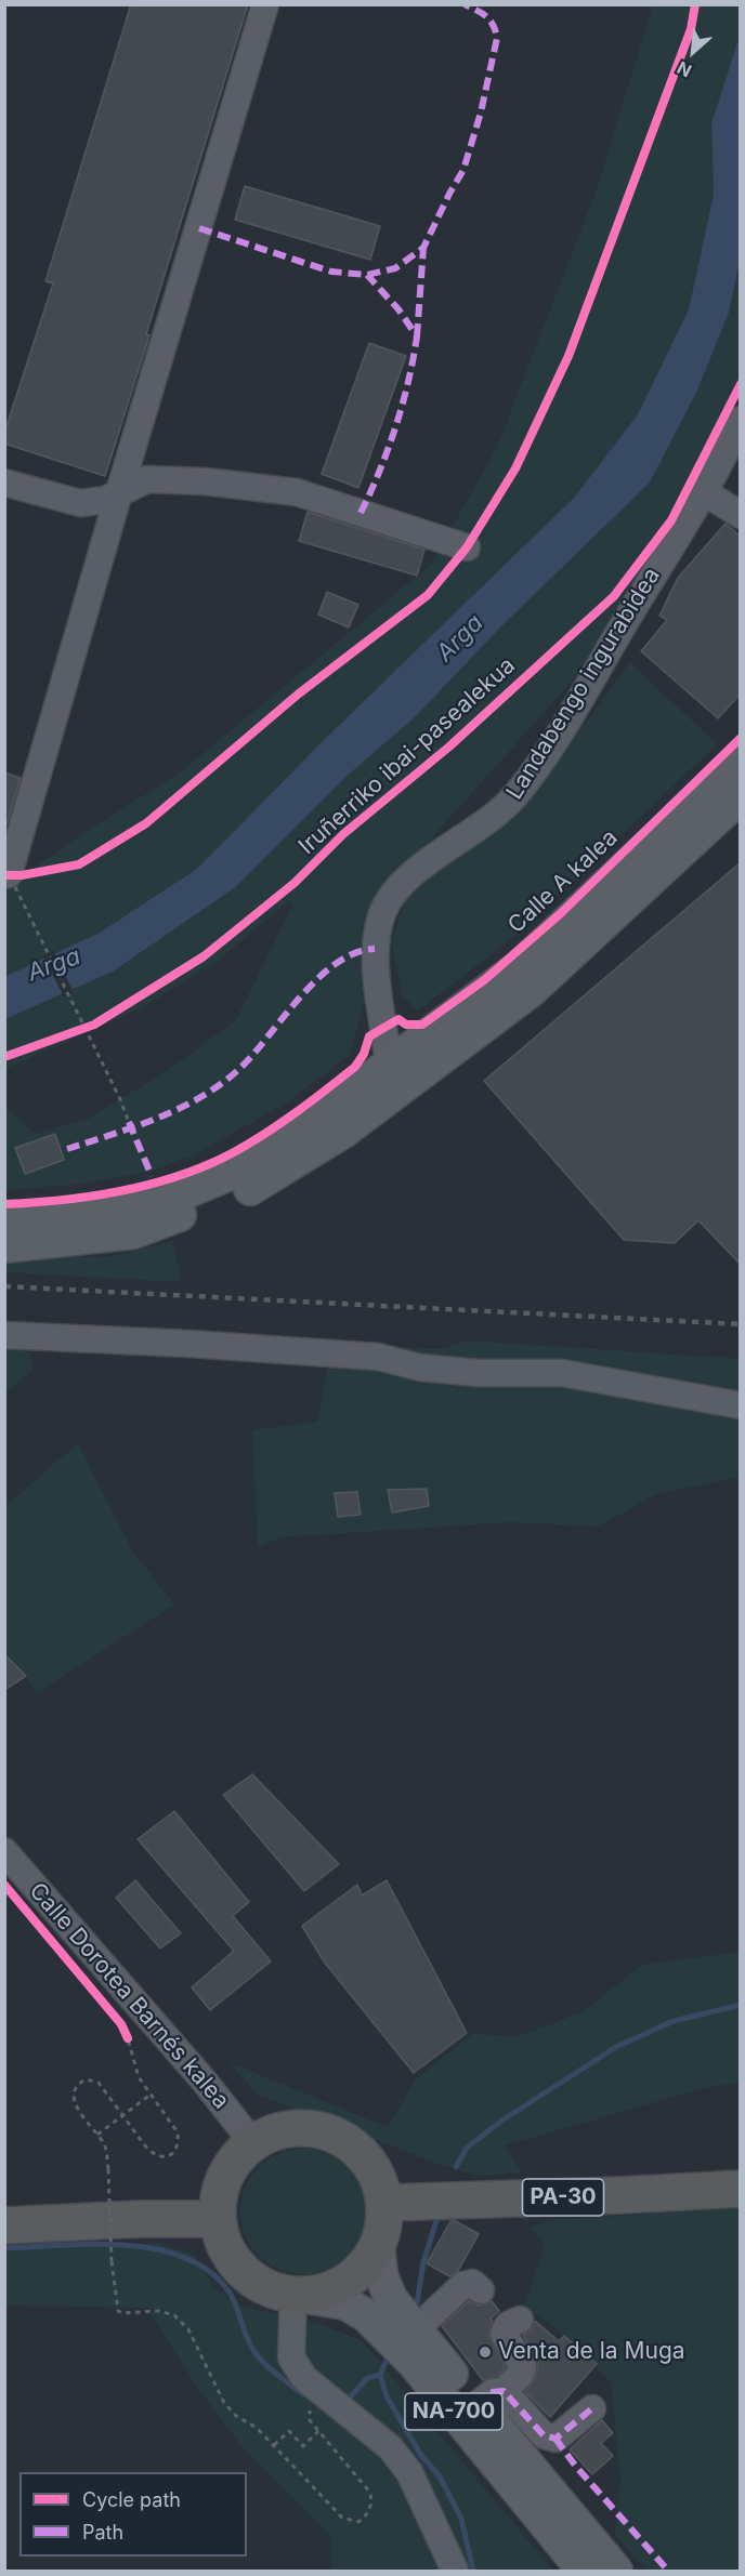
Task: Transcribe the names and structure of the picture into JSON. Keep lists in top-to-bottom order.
{
  "streets": {
    "highway": ["PA-30"],
    "main road": ["Calle A kalea", "NA-700"],
    "street": ["Landabengo ingurabidea", "Calle Dorotea Barnés kalea"],
    "cycle path": ["Iruñerriko ibai-pasealekua"]
  },
  "crossings": [
    ["Landabengo ingurabidea", "Calle A kalea"],
    ["Calle Dorotea Barnés kalea", "PA-30"],
    ["Calle Dorotea Barnés kalea", "NA-700"],
    ["PA-30", "NA-700"]
  ],
  "water": ["Arga"],
  "places": ["Venta de la Muga"],
  "legend": ["Cycle path", "Path"],
  "north": "bottom left"
}
